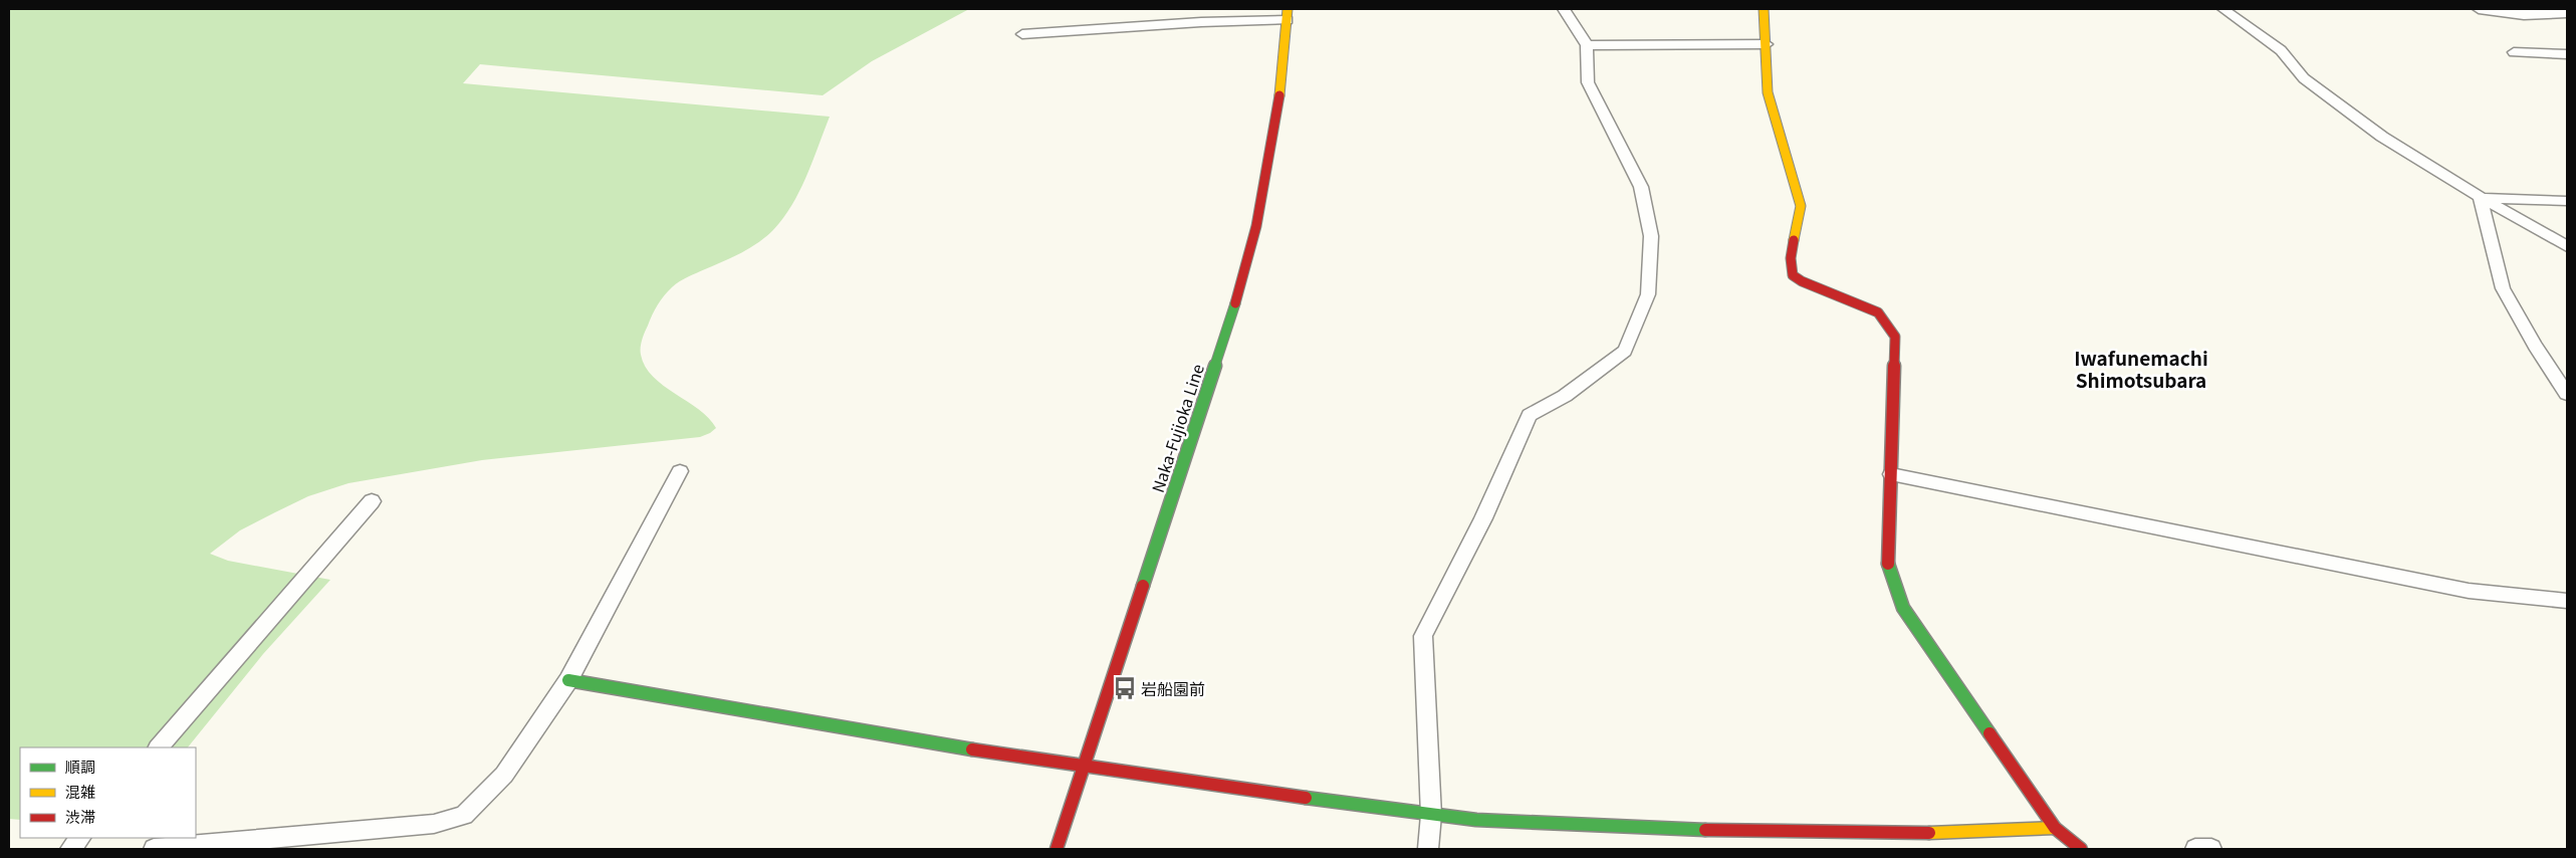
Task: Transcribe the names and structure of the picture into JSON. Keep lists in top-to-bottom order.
{
  "streets": {
    "street": ["Naka-Fujioka Line"]
  },
  "districts": ["Iwafunemachi Shimotsubara"],
  "places": {
    "bus stop": ["岩船園前"]
  },
  "legend": ["順調", "混雑", "渋滞"]
}
